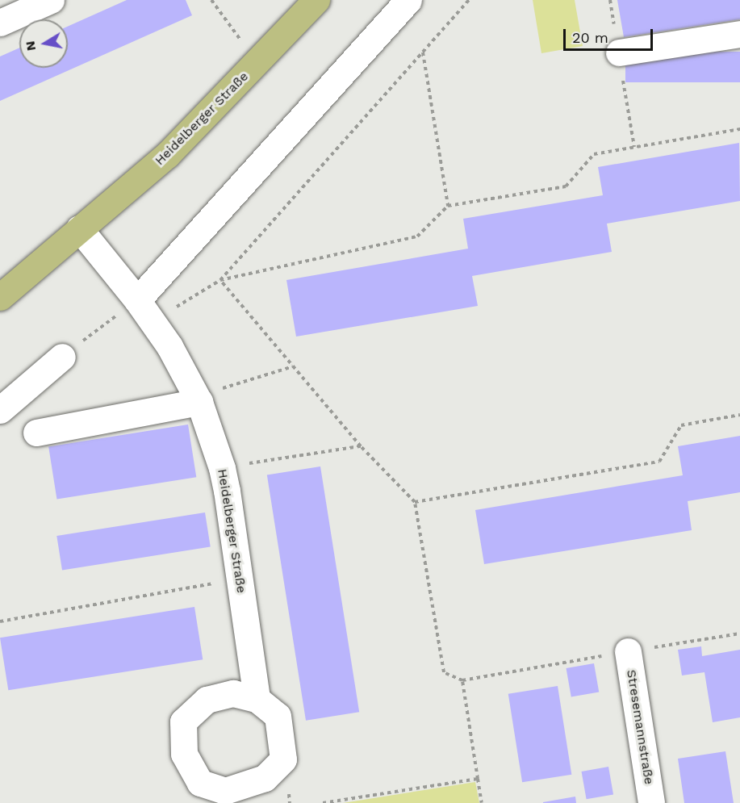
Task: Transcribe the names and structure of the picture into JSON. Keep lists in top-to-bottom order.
{
  "streets": {
    "main road": ["Heidelberger Straße"],
    "street": ["Stresemannstraße"]
  },
  "scale_bar": "20 m",
  "north": "left"
}
